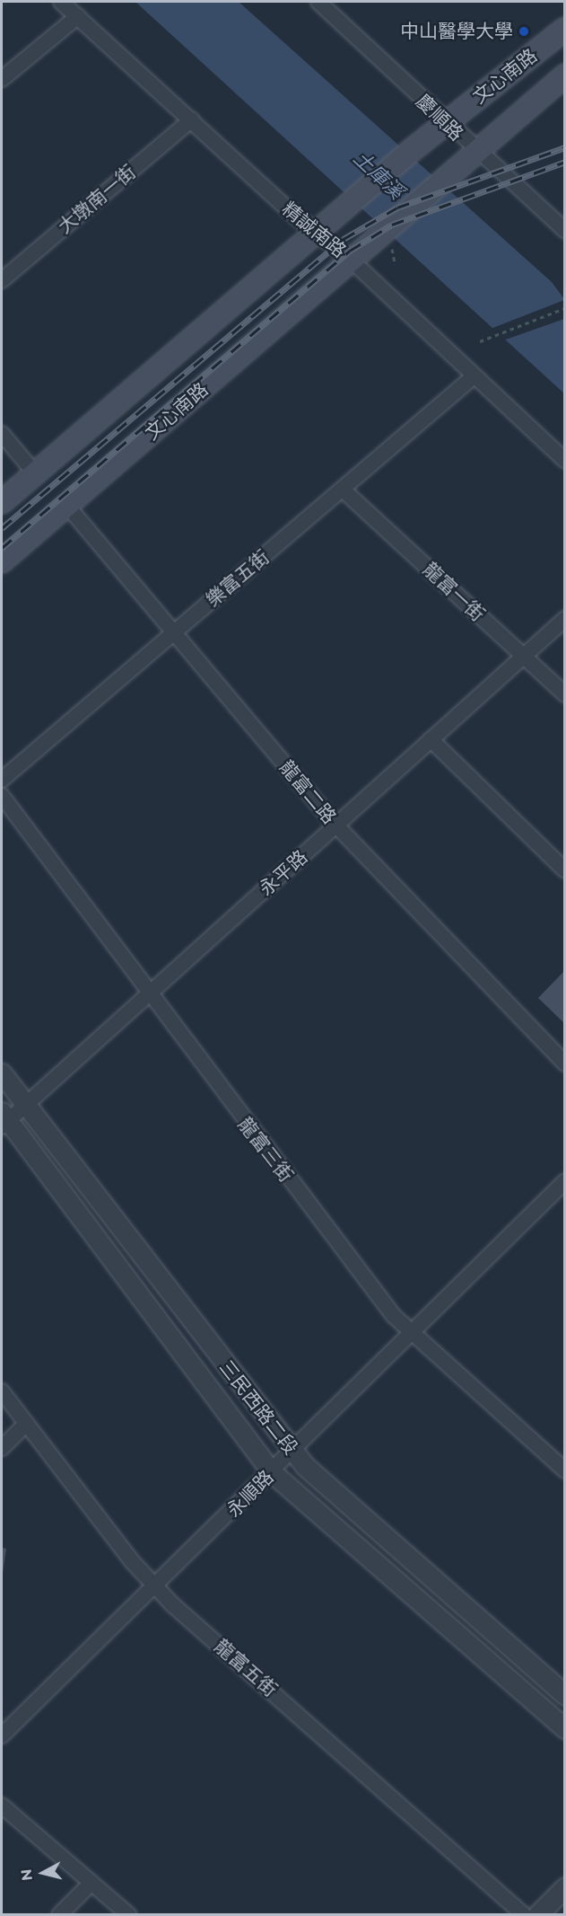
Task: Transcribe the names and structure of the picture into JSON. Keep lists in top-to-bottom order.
{
  "streets": {
    "main road": ["文心南路"],
    "street": [
      "慶順路",
      "大墩南一街",
      "精誠南路",
      "樂富五街",
      "龍富一街",
      "龍富二路",
      "永平路",
      "龍富三街",
      "三民西路二段",
      "永順路",
      "龍富五街"
    ]
  },
  "crossings": [
    ["文心南路", "慶順路"],
    ["文心南路", "精誠南路"],
    ["文心南路", "龍富二路"],
    ["大墩南一街", "精誠南路"],
    ["精誠南路", "樂富五街"],
    ["樂富五街", "龍富一街"],
    ["樂富五街", "龍富二路"],
    ["龍富一街", "永平路"],
    ["龍富二路", "永平路"],
    ["永平路", "龍富三街"],
    ["永平路", "三民西路二段"],
    ["龍富三街", "永順路"],
    ["三民西路二段", "永順路"],
    ["永順路", "龍富五街"]
  ],
  "water": ["土庫溪"],
  "places": ["中山醫學大學"],
  "north": "left"
}
